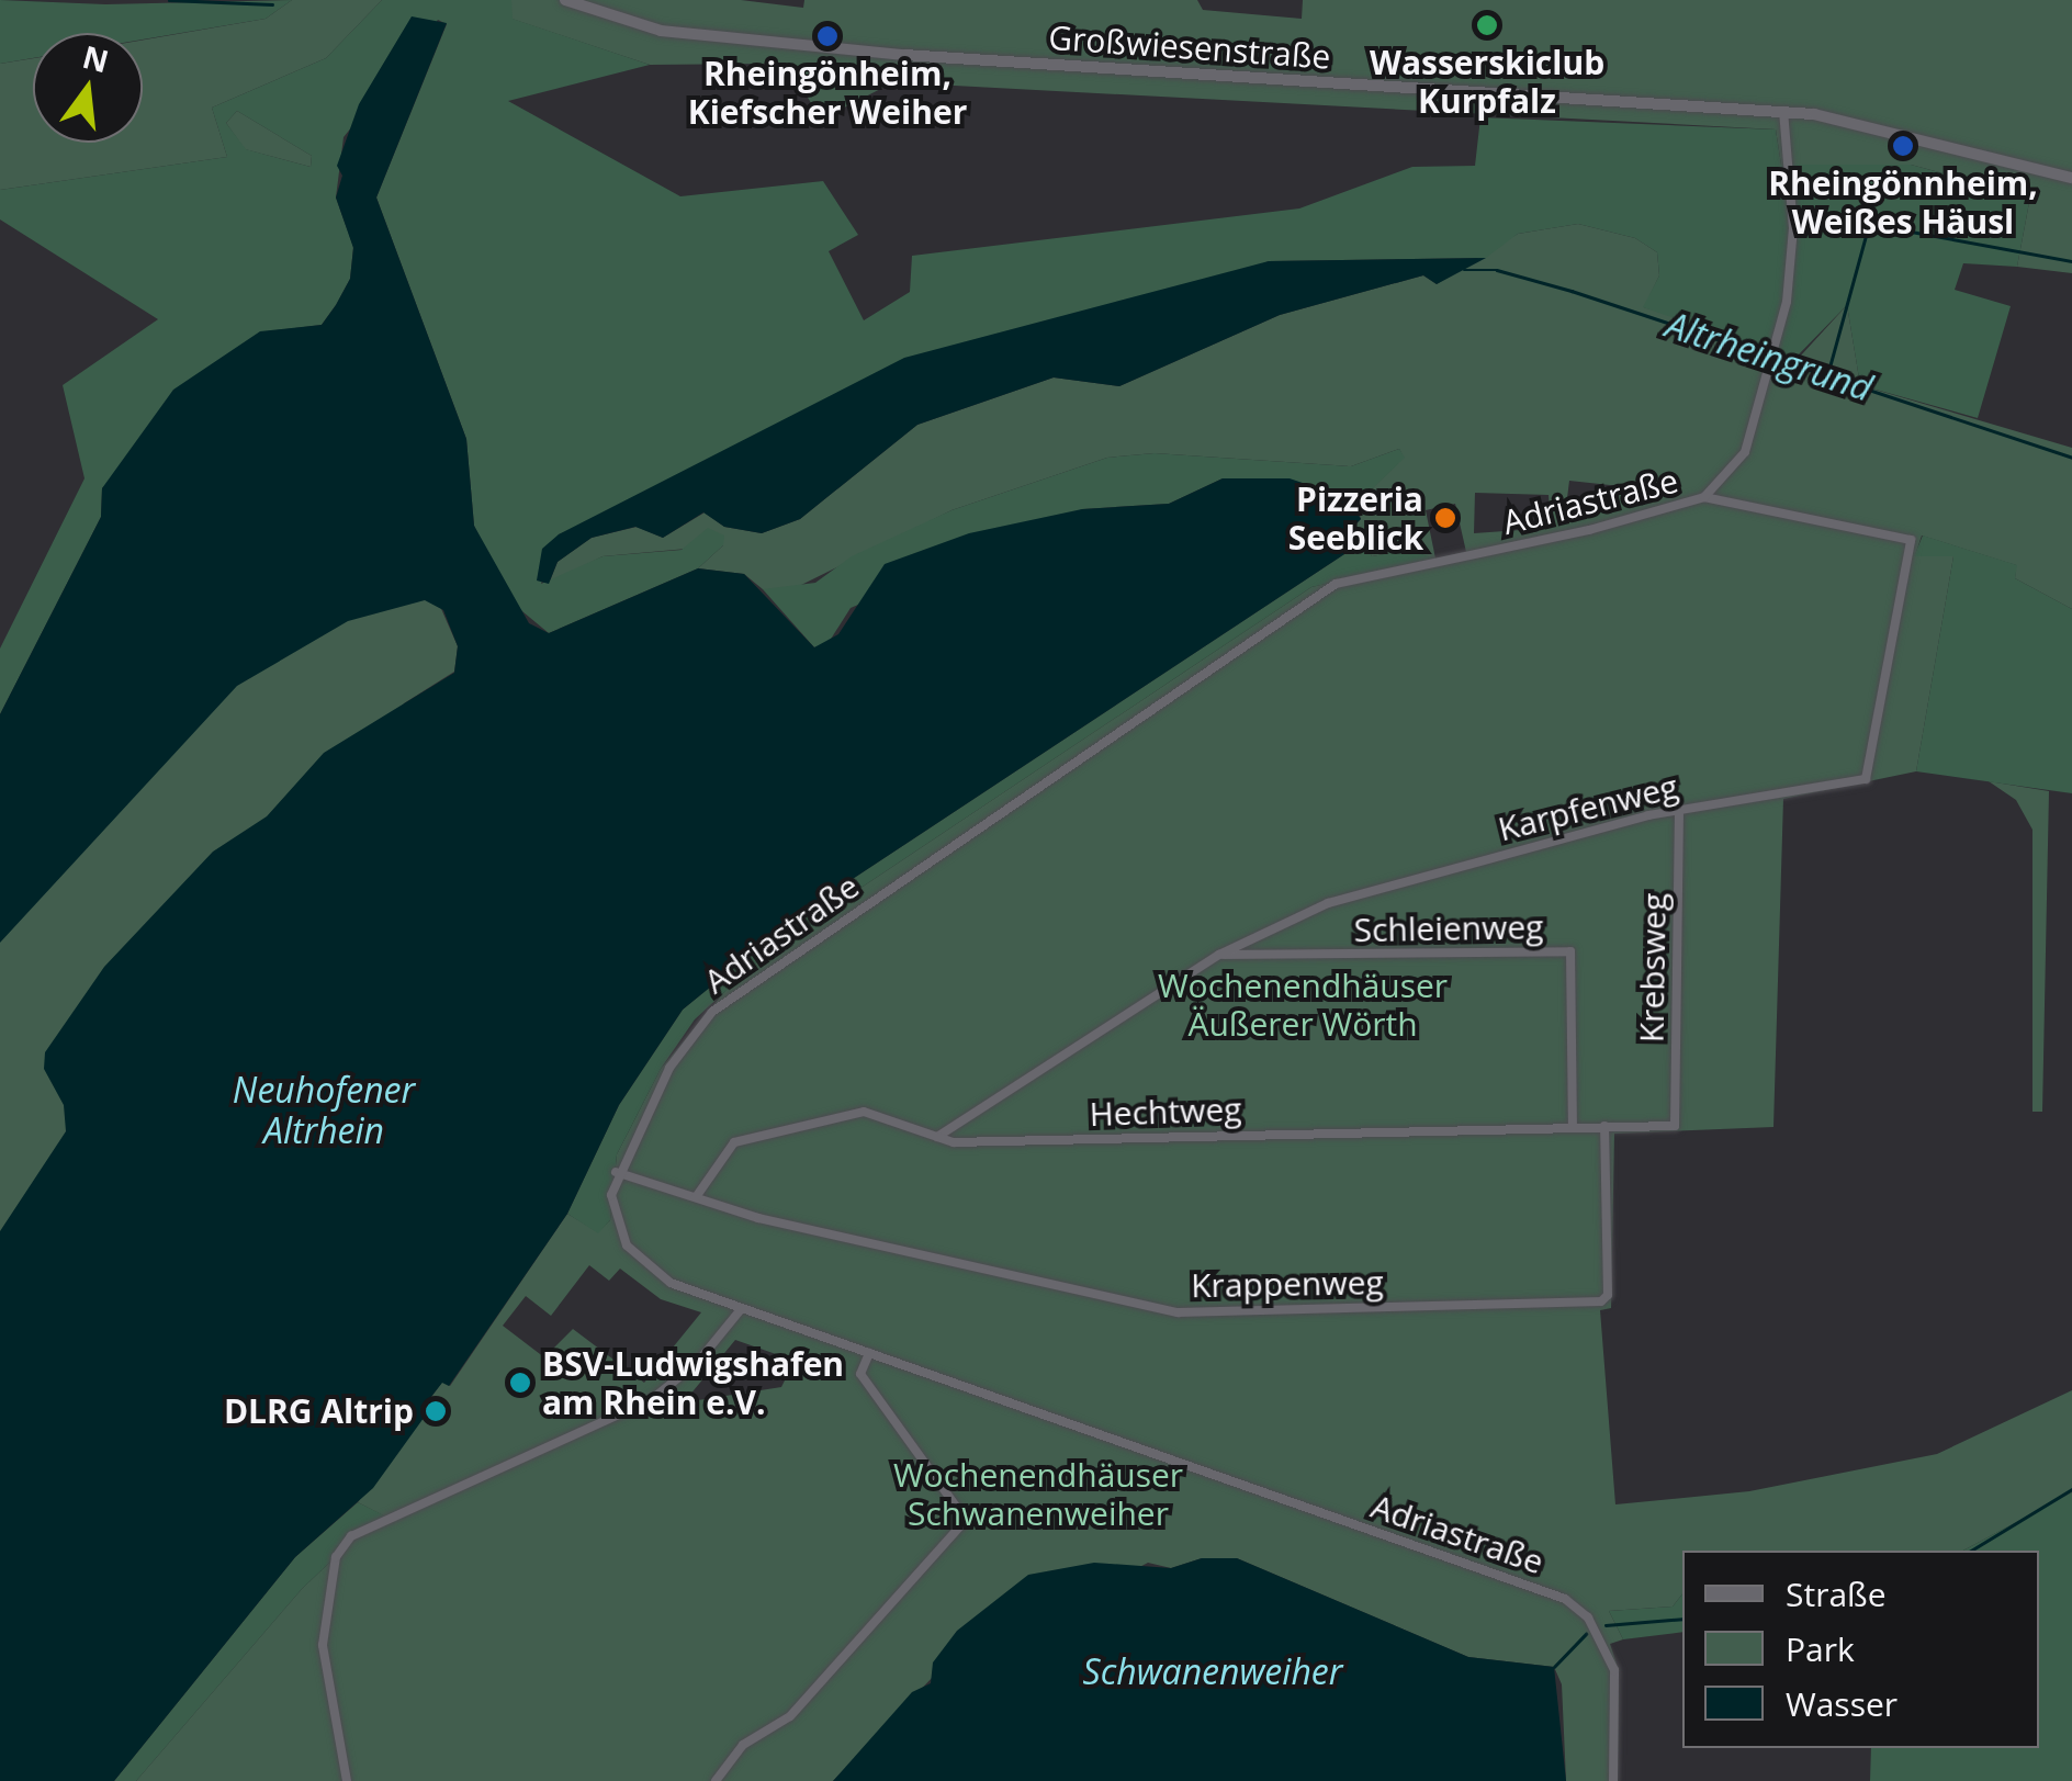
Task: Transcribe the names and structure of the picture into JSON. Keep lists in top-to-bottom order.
{
  "streets": {
    "street": [
      "Großwiesenstraße",
      "Adriastraße",
      "Karpfenweg",
      "Schleienweg",
      "Krebsweg",
      "Hechtweg",
      "Krappenweg"
    ]
  },
  "crossings": [
    ["Großwiesenstraße", "Adriastraße"],
    ["Adriastraße", "Karpfenweg"],
    ["Adriastraße", "Krappenweg"],
    ["Karpfenweg", "Schleienweg"],
    ["Karpfenweg", "Krebsweg"],
    ["Karpfenweg", "Hechtweg"],
    ["Schleienweg", "Hechtweg"],
    ["Krebsweg", "Hechtweg"],
    ["Hechtweg", "Krappenweg"]
  ],
  "water": ["Altrheingrund", "Neuhofener Altrhein", "Schwanenweiher"],
  "parks": ["Wochenendhäuser Äußerer Wörth", "Wochenendhäuser Schwanenweiher"],
  "places": [
    "Wasserskiclub Kurpfalz",
    "Rheingönheim, Kiefscher Weiher",
    "Rheingönnheim, Weißes Häusl",
    "Pizzeria Seeblick",
    "BSV-Ludwigshafen am Rhein e.V.",
    "DLRG Altrip"
  ],
  "legend": ["Straße", "Park", "Wasser"],
  "north": "top"
}
